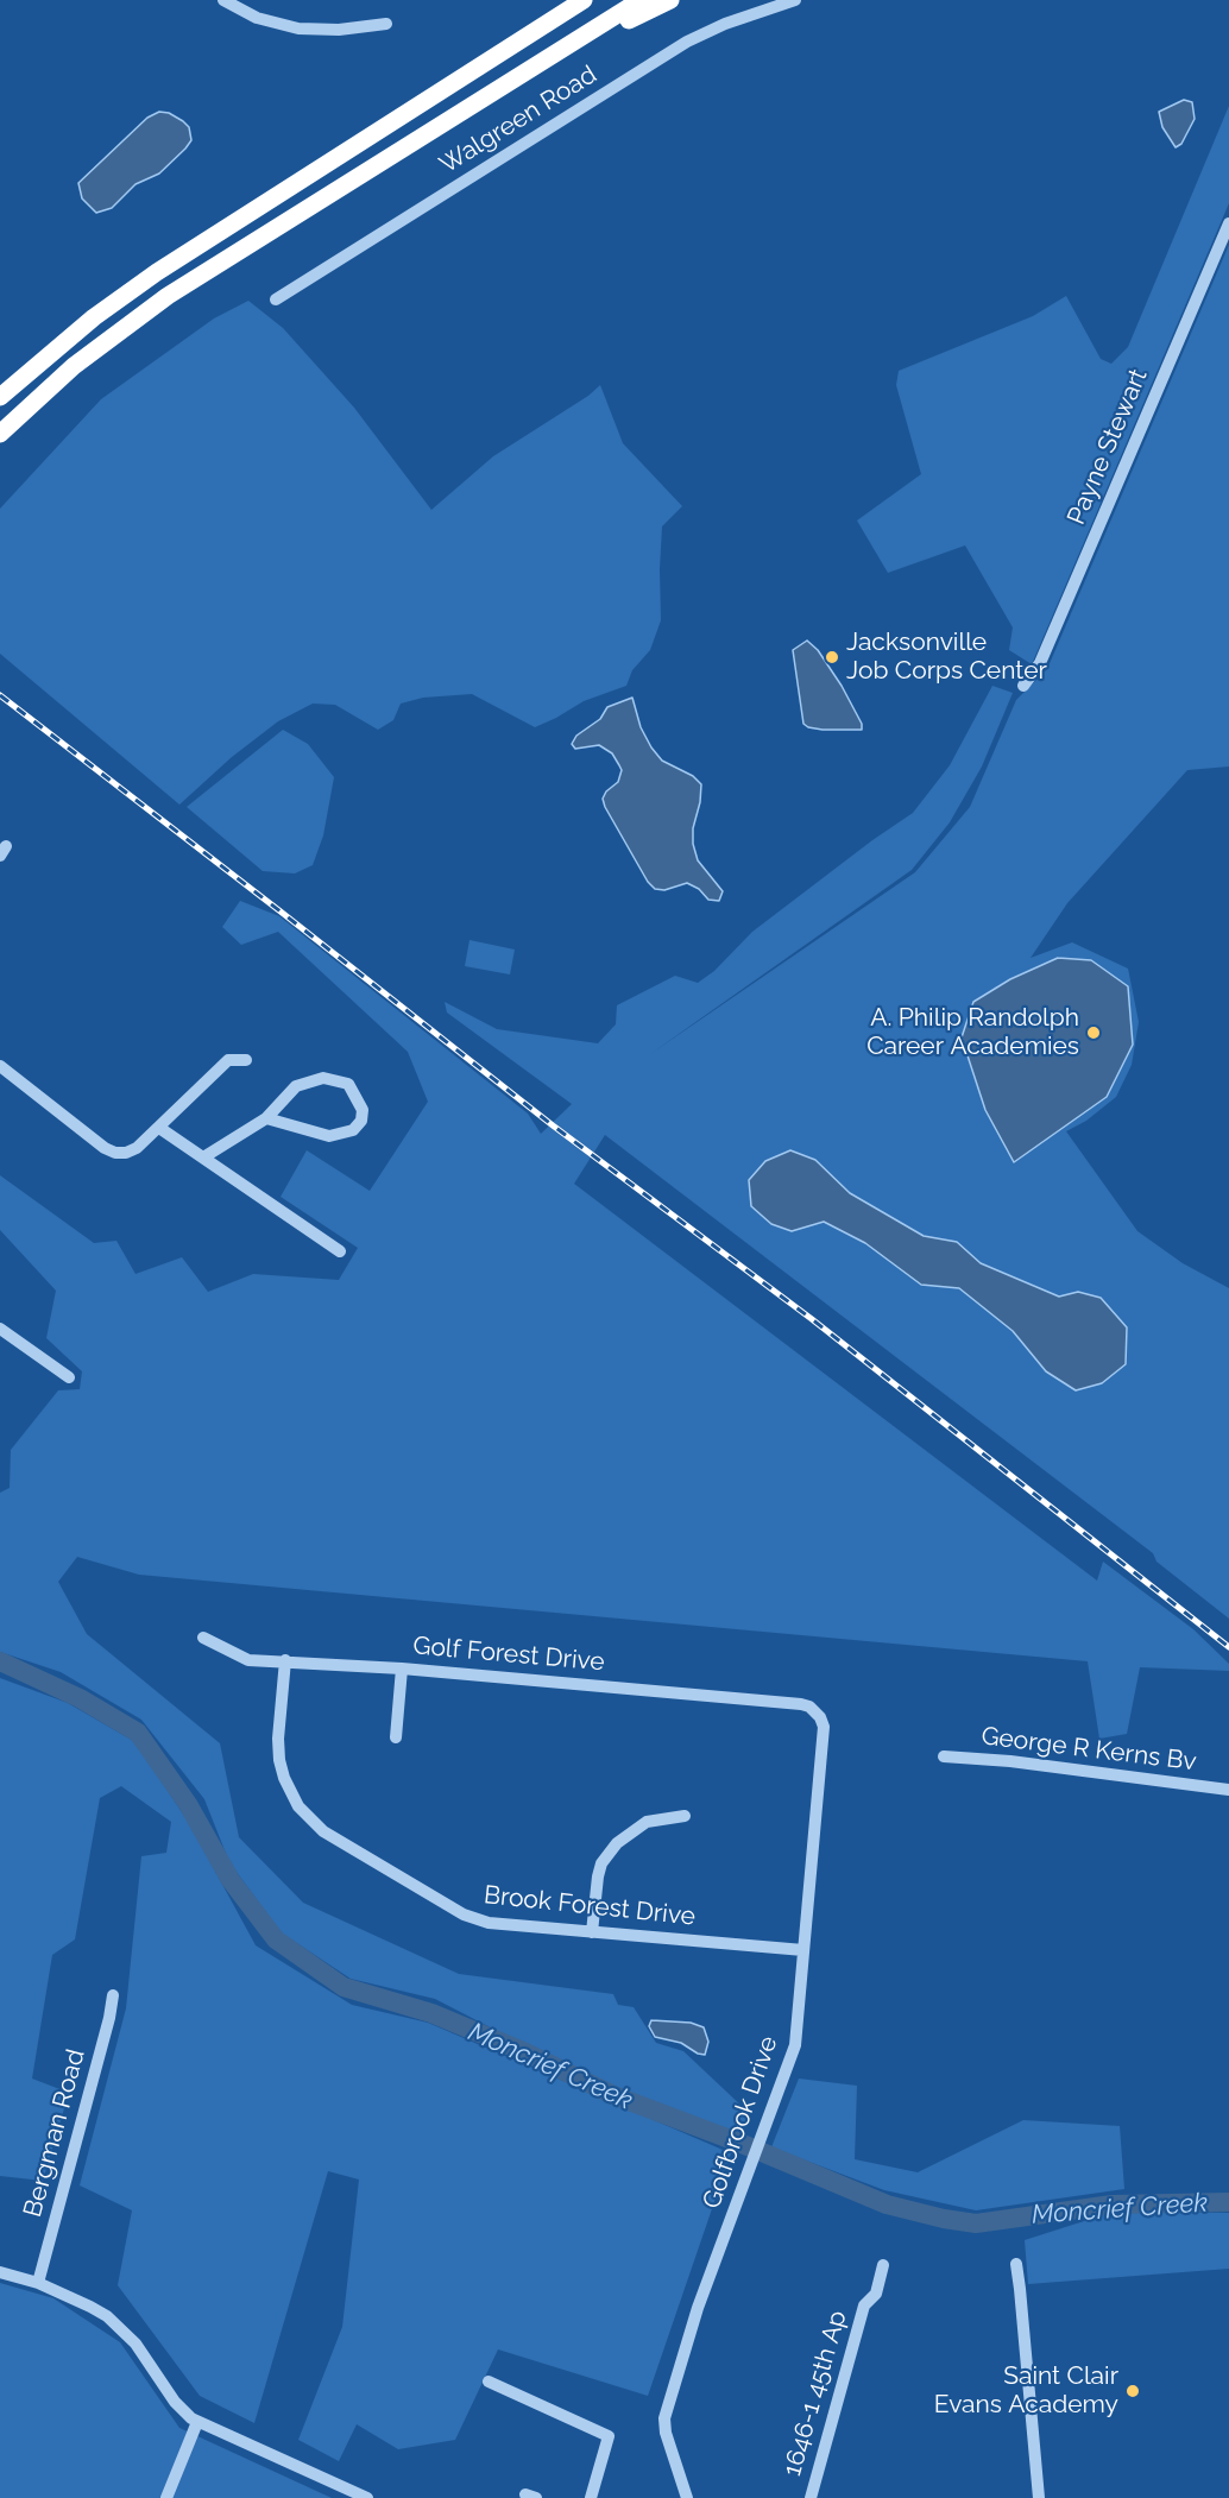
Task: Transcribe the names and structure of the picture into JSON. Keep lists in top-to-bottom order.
{
  "streets": {
    "street": [
      "Walgreen Road",
      "Payne Stewart",
      "Golf Forest Drive",
      "George R Kerns Bv",
      "Brook Forest Drive",
      "Golfbrook Drive",
      "Bergman Road",
      "1646-1 45th Ap"
    ]
  },
  "crossings": [
    ["Golf Forest Drive", "Brook Forest Drive"],
    ["Golf Forest Drive", "Golfbrook Drive"],
    ["Brook Forest Drive", "Golfbrook Drive"]
  ],
  "water": ["Moncrief Creek"],
  "places": ["Jacksonville Job Corps Center", "A. Philip Randolph Career Academies", "Saint Clair Evans Academy"]
}
